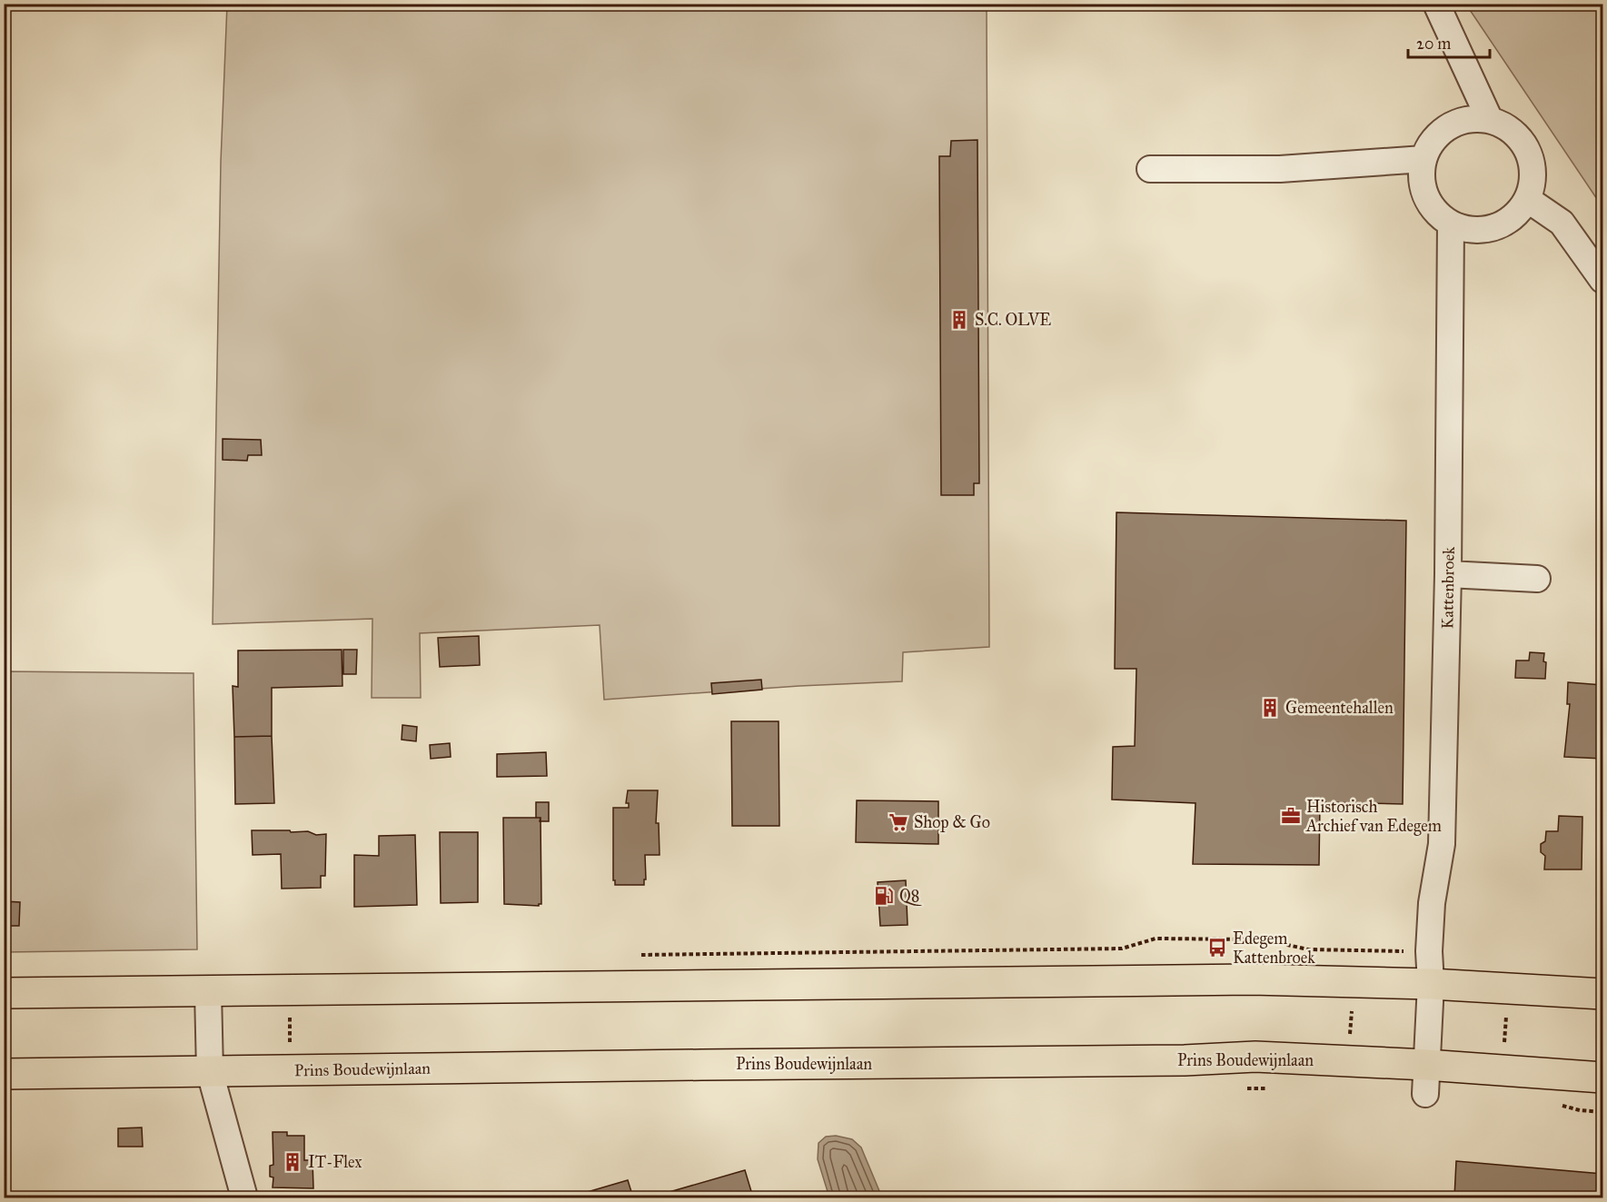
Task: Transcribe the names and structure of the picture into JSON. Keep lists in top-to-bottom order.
{
  "streets": {
    "main road": ["Prins Boudewijnlaan"],
    "street": ["Kattenbroek"]
  },
  "crossings": [
    ["Kattenbroek", "Prins Boudewijnlaan"]
  ],
  "places": {
    "building": ["S.C. OLVE", "Gemeentehallen", "IT-Flex"],
    "office": ["Historisch Archief van Edegem"],
    "supermarket": ["Shop & Go"],
    "fuel station": ["Q8"],
    "bus stop": ["Edegem Kattenbroek"]
  },
  "scale_bar": "20 m"
}
